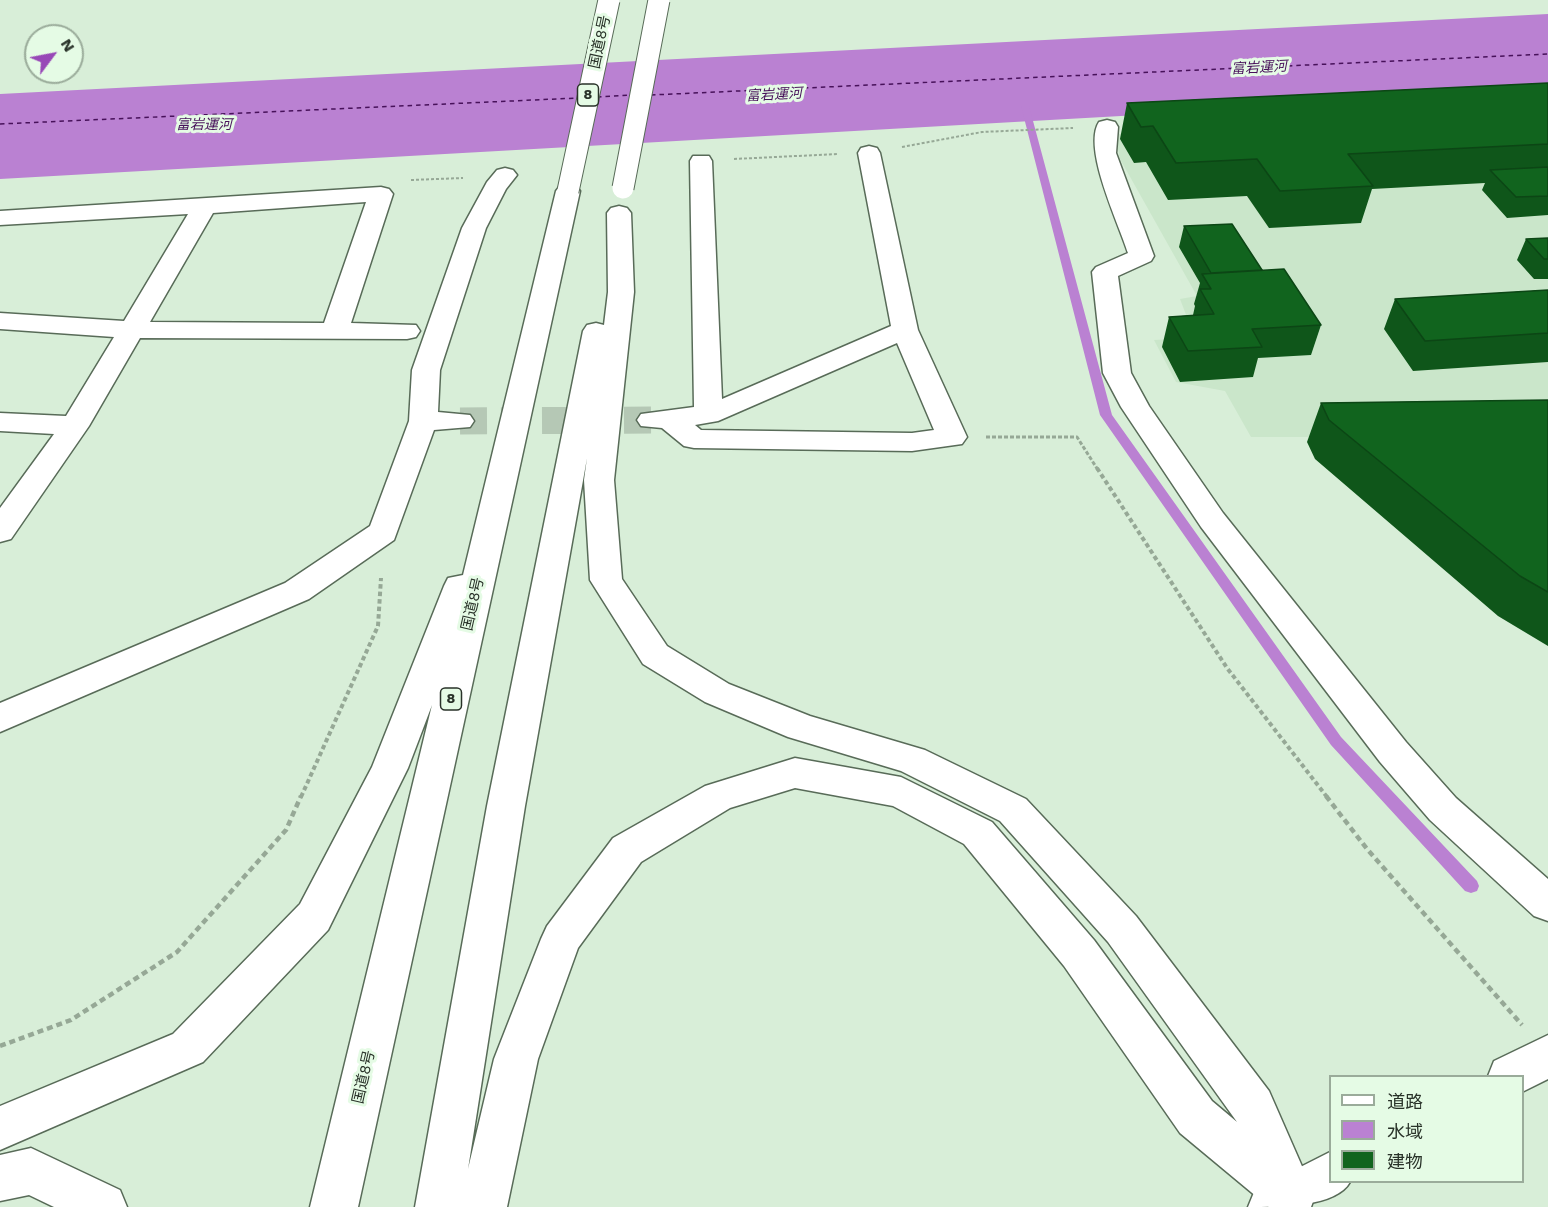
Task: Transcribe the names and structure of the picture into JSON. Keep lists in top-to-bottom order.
{
  "streets": {
    "main road": ["国道8号", "8"]
  },
  "water": ["富岩運河"],
  "legend": ["道路", "水域", "建物"],
  "north": "top right"
}
